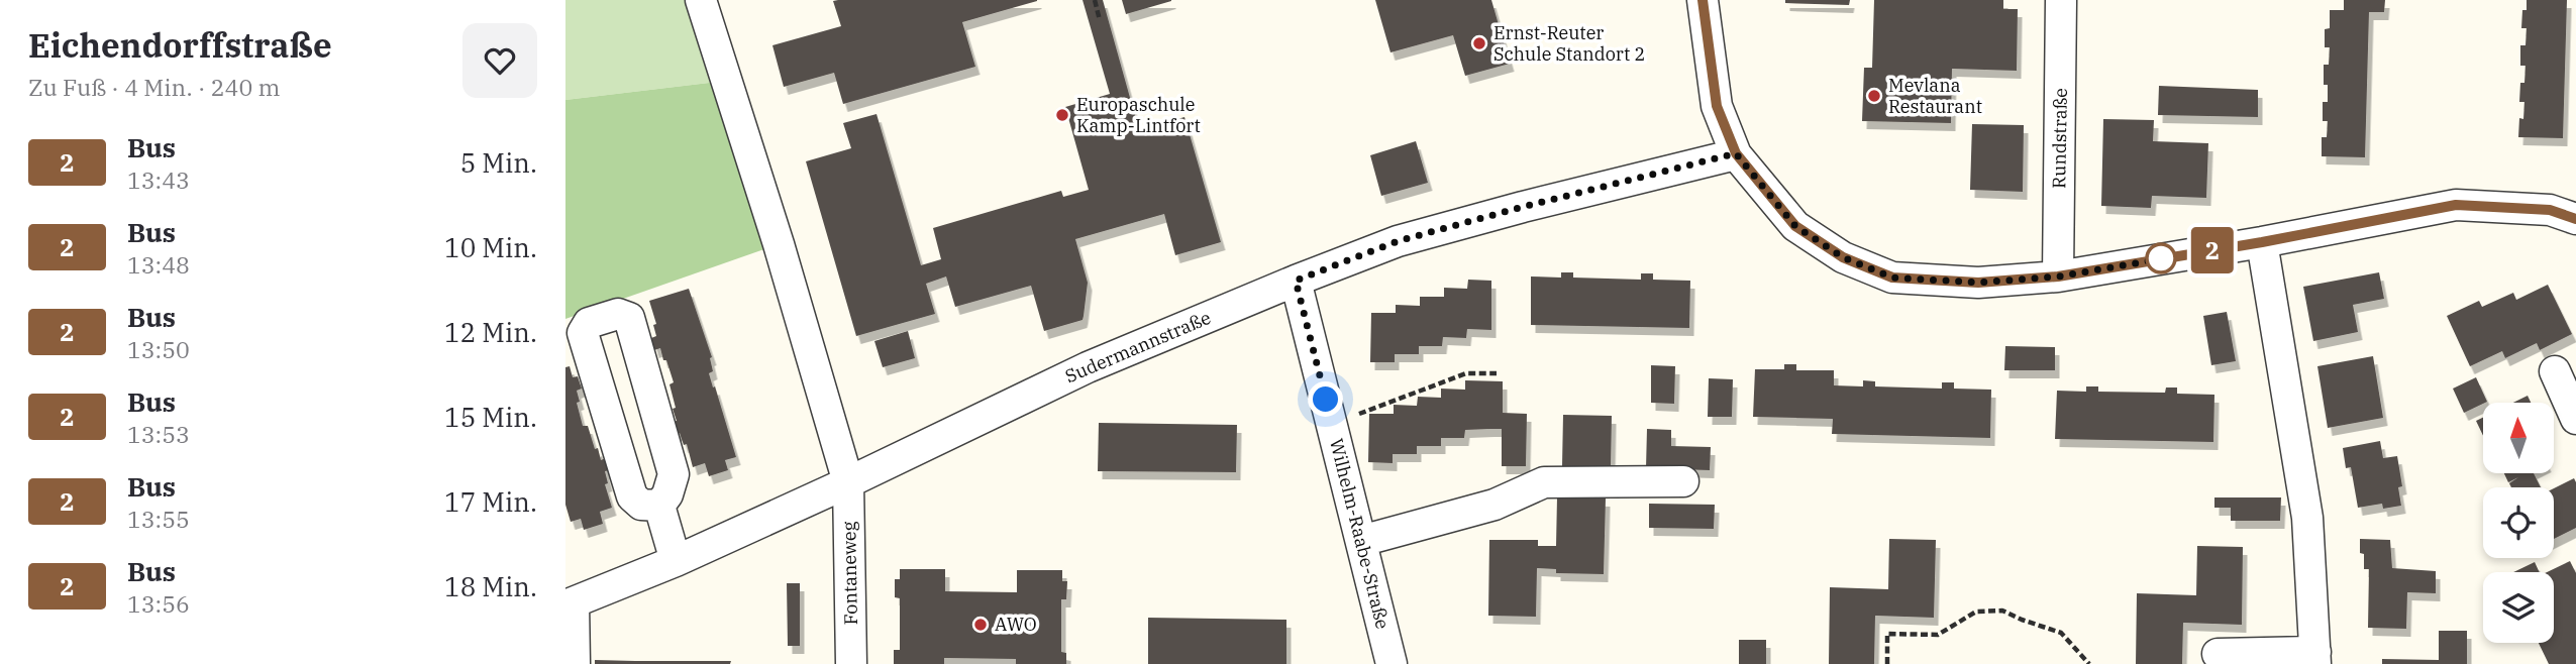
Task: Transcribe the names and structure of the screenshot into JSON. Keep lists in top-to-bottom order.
{
  "streets": {
    "street": [
      "Rundstraße",
      "Sudermannstraße",
      "Wilhelm-Raabe-Straße",
      "Fontaneweg"
    ]
  },
  "crossings": [
    ["Sudermannstraße", "Wilhelm-Raabe-Straße"],
    ["Sudermannstraße", "Fontaneweg"]
  ],
  "places": [
    "Ernst-Reuter Schule Standort 2",
    "Mevlana Restaurant",
    "Europaschule Kamp-Lintfort",
    "AWO"
  ],
  "lines": ["bus line 2"],
  "north": "top",
  "page": {
    "heading": ["Eichendorffstraße", "Zu Fuß · 4 Min. · 240 m"],
    "on_map": "2",
    "list": [
      {
        "mark": "2",
        "name": "Bus",
        "note": "13:43",
        "value": "5 Min."
      },
      {
        "mark": "2",
        "name": "Bus",
        "note": "13:48",
        "value": "10 Min."
      },
      {
        "mark": "2",
        "name": "Bus",
        "note": "13:50",
        "value": "12 Min."
      },
      {
        "mark": "2",
        "name": "Bus",
        "note": "13:53",
        "value": "15 Min."
      },
      {
        "mark": "2",
        "name": "Bus",
        "note": "13:55",
        "value": "17 Min."
      },
      {
        "mark": "2",
        "name": "Bus",
        "note": "13:56",
        "value": "18 Min."
      }
    ]
  }
}
